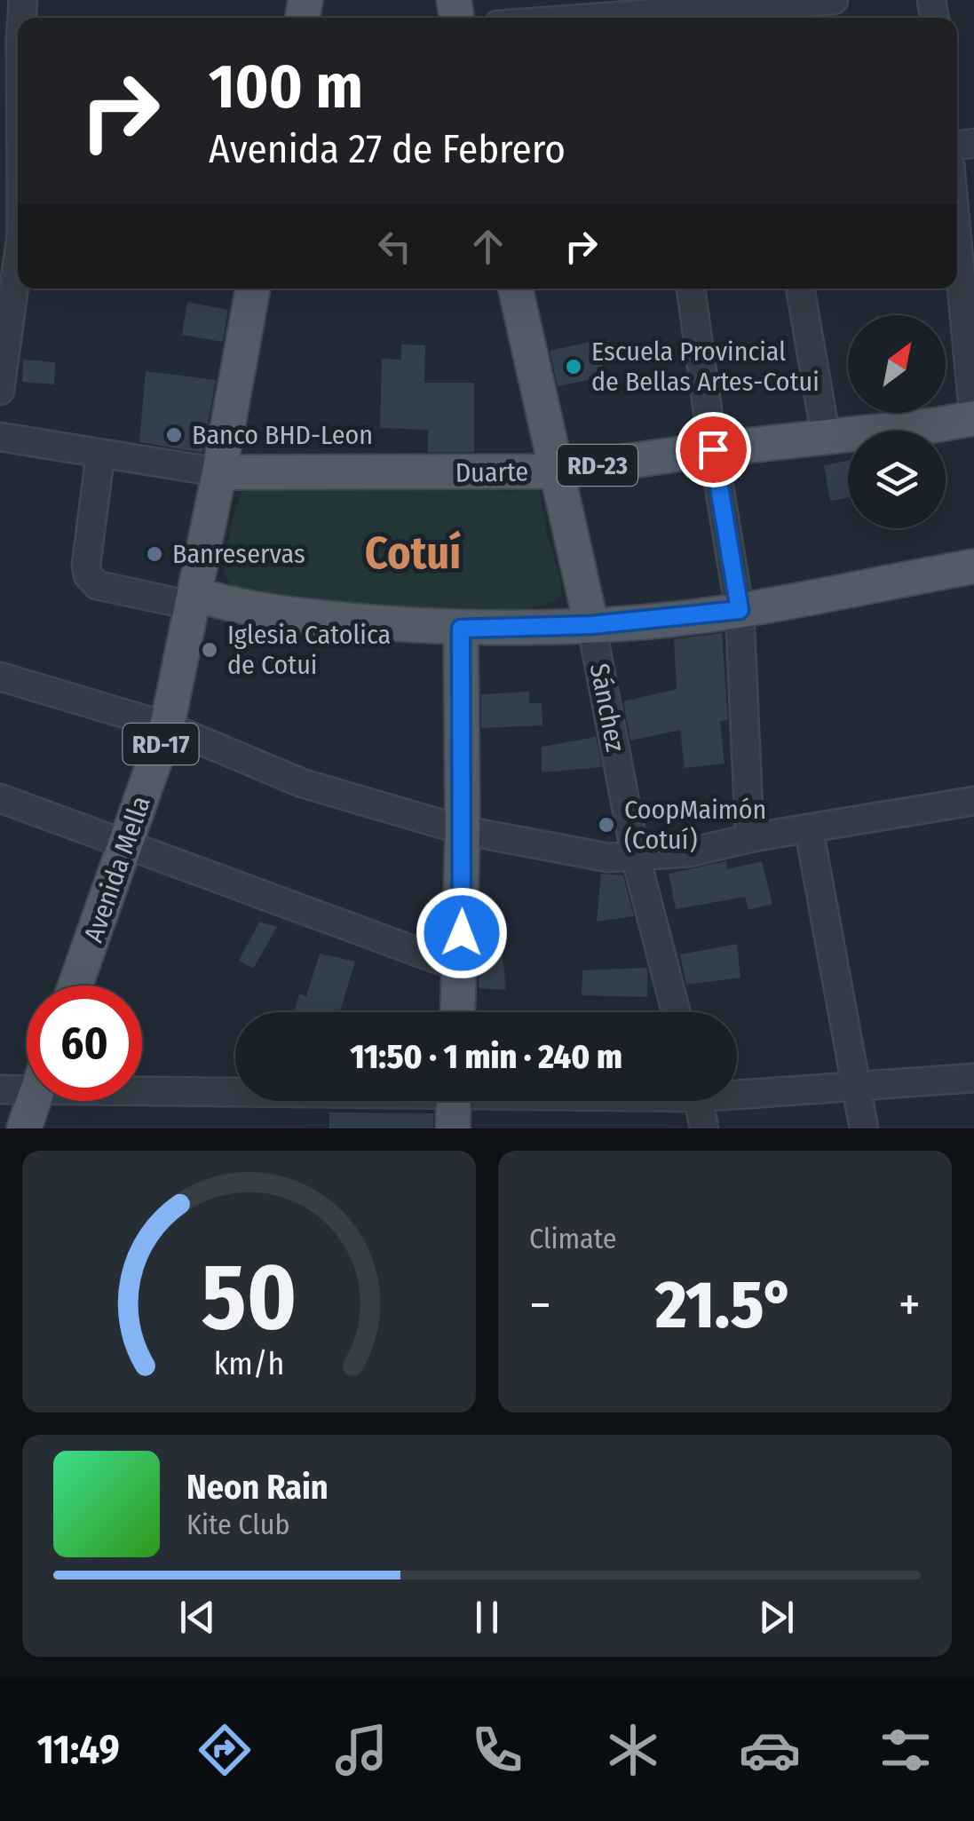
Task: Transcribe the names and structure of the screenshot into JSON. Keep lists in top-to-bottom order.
{
  "streets": {
    "main road": [
      "RD-23",
      "Duarte",
      "Sánchez",
      "RD-17",
      "Avenida Mella"
    ]
  },
  "crossings": [
    ["Duarte", "Sánchez"],
    ["Duarte", "Avenida Mella"]
  ],
  "districts": ["Cotuí"],
  "places": [
    "Escuela Provincial de Bellas Artes-Cotui",
    "Banco BHD-Leon",
    "Banreservas",
    "Iglesia Catolica de Cotui",
    "CoopMaimón (Cotuí)"
  ],
  "north": "top right",
  "page": {
    "turn": ["100 m", "Avenida 27 de Febrero"],
    "limit": "60",
    "trip": "11:50 · 1 min · 240 m",
    "tile": "Climate",
    "heat": ["−", "21.5°", "+"],
    "song": ["Neon Rain", "Kite Club"],
    "tabs": "11:49",
    "gauge": ["50", "km/h"]
  }
}
